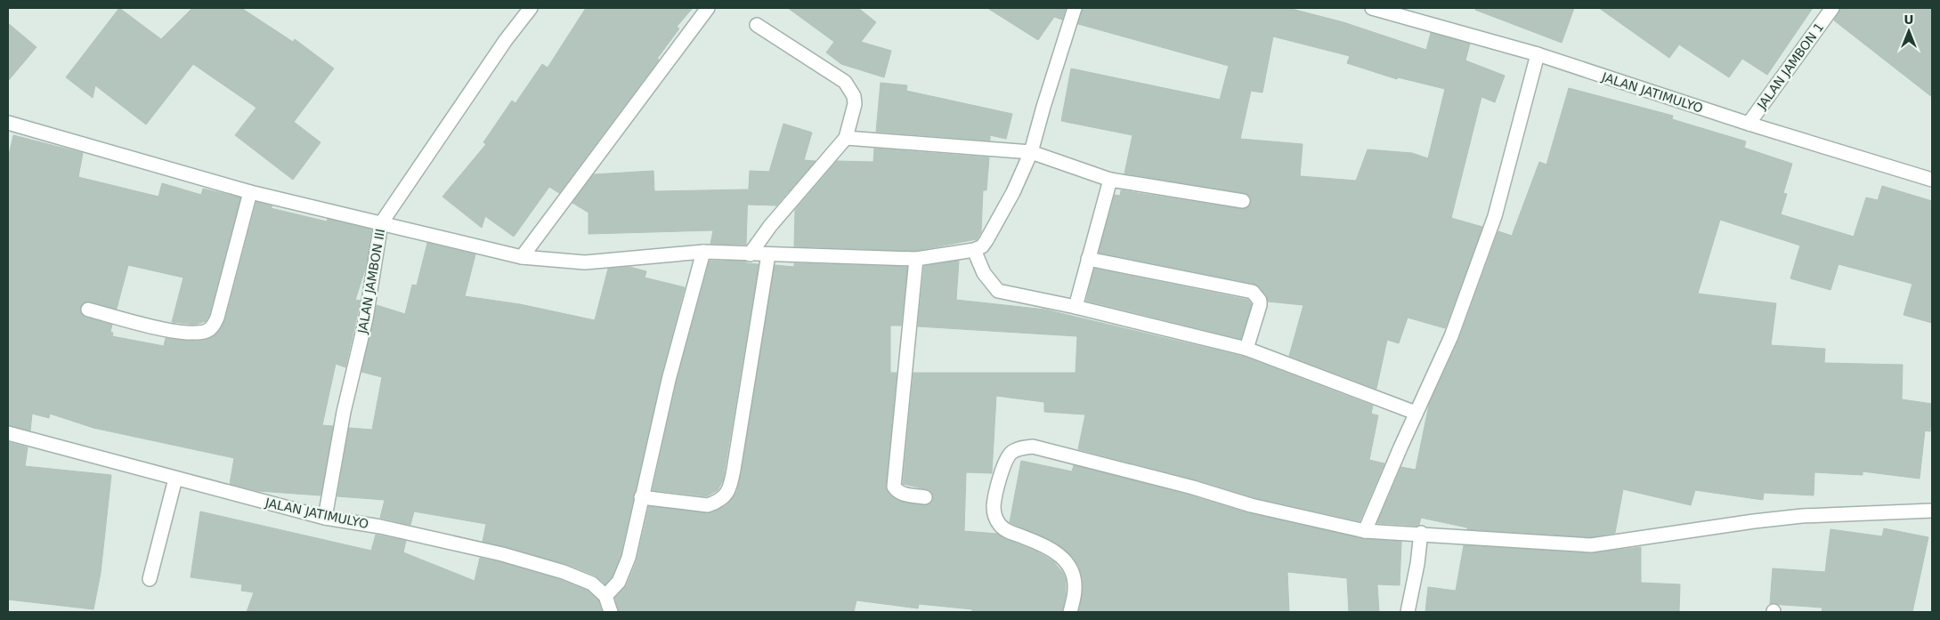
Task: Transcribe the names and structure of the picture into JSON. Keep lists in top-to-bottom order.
{
  "streets": {
    "street": ["JALAN JAMBON 1", "JALAN JATIMULYO", "JALAN JAMBON III"]
  },
  "crossings": [
    ["JALAN JAMBON 1", "JALAN JATIMULYO"],
    ["JALAN JATIMULYO", "JALAN JAMBON III"]
  ],
  "north": "top"
}
